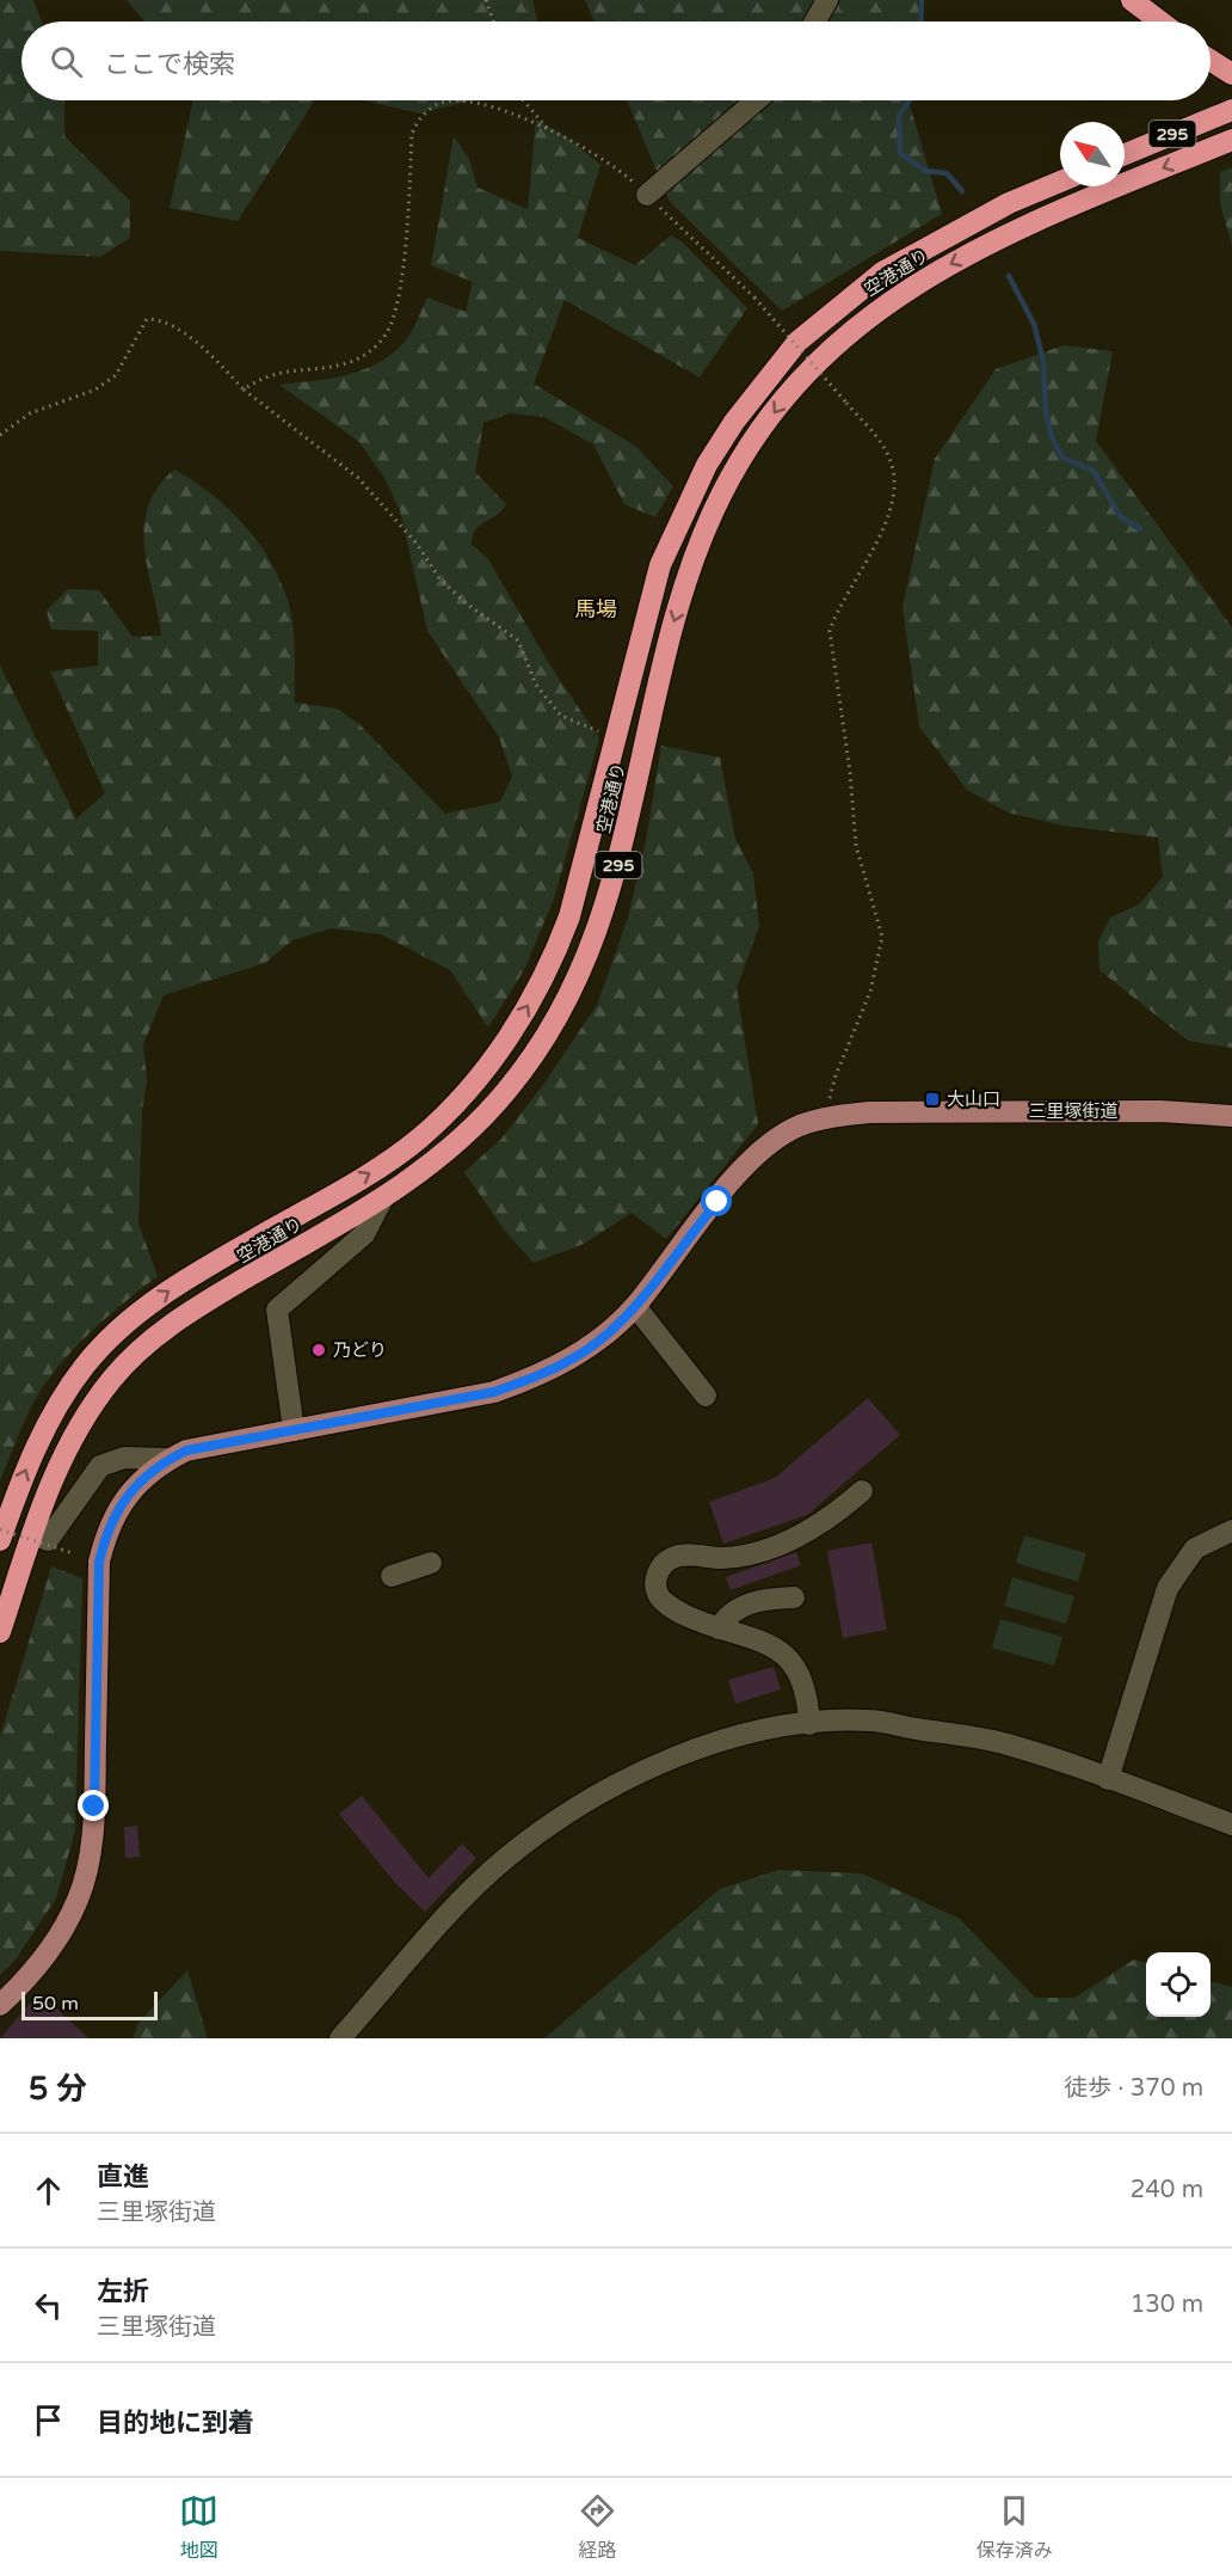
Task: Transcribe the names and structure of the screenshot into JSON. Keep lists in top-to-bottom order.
{
  "streets": {
    "highway": ["295", "空港通り"],
    "main road": ["三里塚街道"]
  },
  "districts": ["馬場"],
  "places": {
    "transit": ["大山口"],
    "other": ["乃どり"]
  },
  "scale_bar": "50 m",
  "north": "top left",
  "page": {
    "search": "ここで検索",
    "scale": "50 m",
    "heading": ["5 分", "徒歩 · 370 m"],
    "list": [
      ["直進", "三里塚街道", "240 m"],
      ["左折", "三里塚街道", "130 m"],
      "目的地に到着"
    ],
    "nav": ["地図", "経路", "保存済み"]
  }
}
